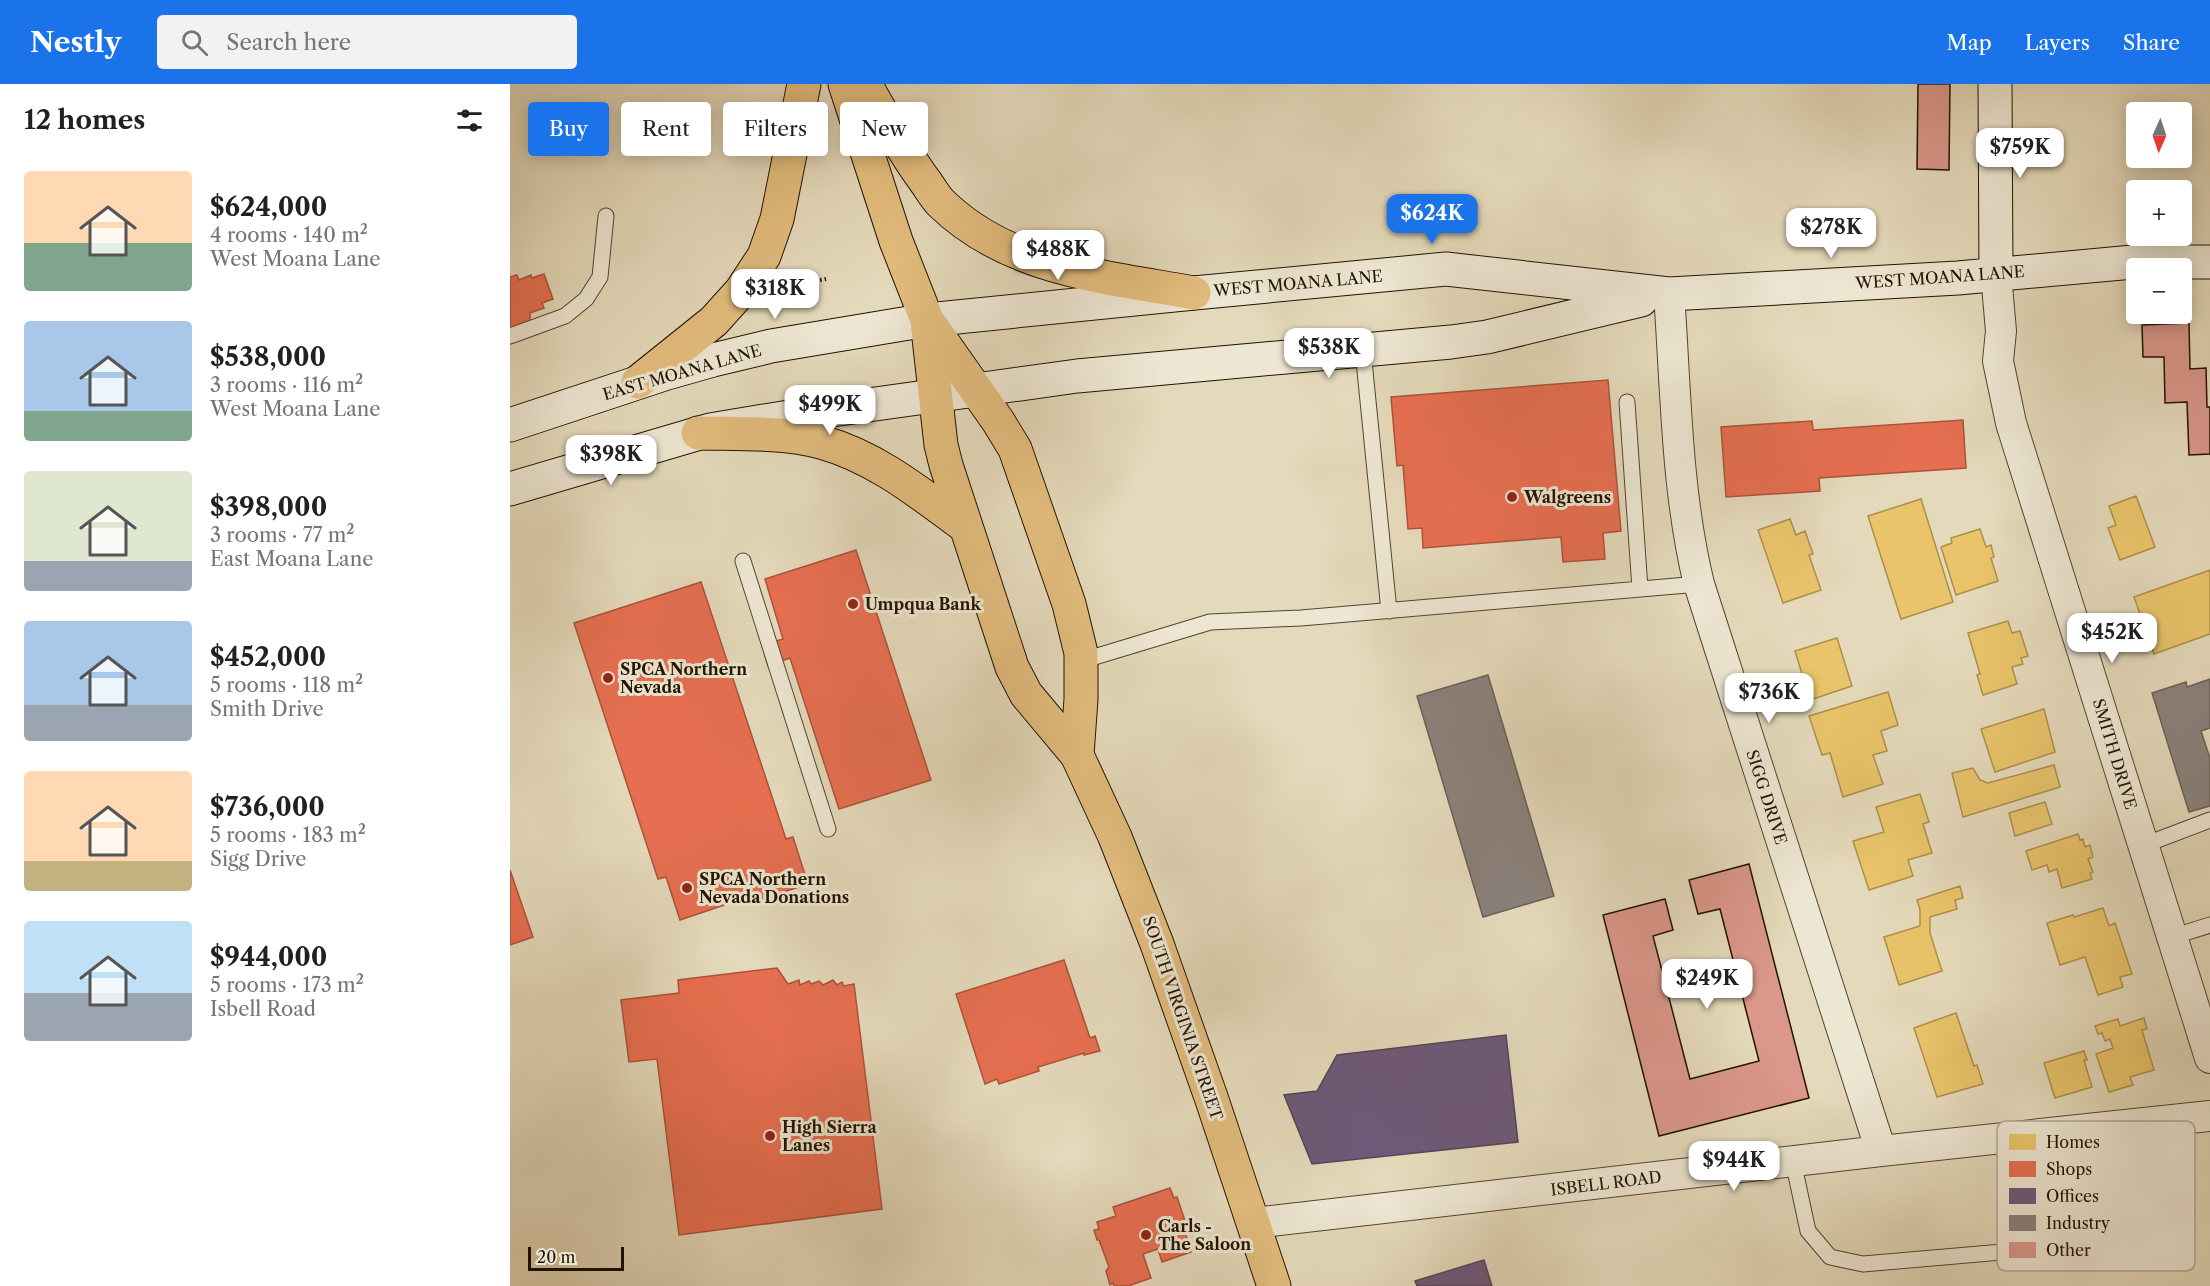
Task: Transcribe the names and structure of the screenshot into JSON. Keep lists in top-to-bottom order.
{
  "streets": {
    "main road": ["WEST MOANA LANE", "EAST MOANA LANE", "SOUTH VIRGINIA STREET"],
    "street": ["SMITH DRIVE", "SIGG DRIVE", "ISBELL ROAD"]
  },
  "crossings": [
    ["WEST MOANA LANE", "EAST MOANA LANE"],
    ["WEST MOANA LANE", "SMITH DRIVE"],
    ["WEST MOANA LANE", "SIGG DRIVE"],
    ["WEST MOANA LANE", "SOUTH VIRGINIA STREET"],
    ["EAST MOANA LANE", "SOUTH VIRGINIA STREET"],
    ["SIGG DRIVE", "ISBELL ROAD"],
    ["SOUTH VIRGINIA STREET", "ISBELL ROAD"]
  ],
  "places": [
    "Walgreens",
    "Umpqua Bank",
    "SPCA Northern Nevada",
    "SPCA Northern Nevada Donations",
    "High Sierra Lanes",
    "Carls - The Saloon"
  ],
  "legend": [
    "Homes",
    "Shops",
    "Offices",
    "Industry",
    "Other"
  ],
  "scale_bar": "20 m",
  "north": "bottom",
  "page": {
    "header": "Nestly",
    "search": "Search here",
    "nav": ["Map", "Layers", "Share"],
    "heading": "12 homes",
    "map_buttons": ["+", "−"],
    "chip": [
      "Buy",
      "Rent",
      "Filters",
      "New"
    ],
    "price": [
      "$759K",
      "$624K",
      "$278K",
      "$488K",
      "$318K",
      "$538K",
      "$499K",
      "$398K",
      "$452K",
      "$736K",
      "$249K",
      "$944K"
    ],
    "list": [
      {
        "name": "$624,000",
        "note": "4 rooms · 140 m² · West Moana Lane"
      },
      {
        "name": "$538,000",
        "note": "3 rooms · 116 m² · West Moana Lane"
      },
      {
        "name": "$398,000",
        "note": "3 rooms · 77 m² · East Moana Lane"
      },
      {
        "name": "$452,000",
        "note": "5 rooms · 118 m² · Smith Drive"
      },
      {
        "name": "$736,000",
        "note": "5 rooms · 183 m² · Sigg Drive"
      },
      {
        "name": "$944,000",
        "note": "5 rooms · 173 m² · Isbell Road"
      }
    ],
    "scale": "20 m"
  }
}
